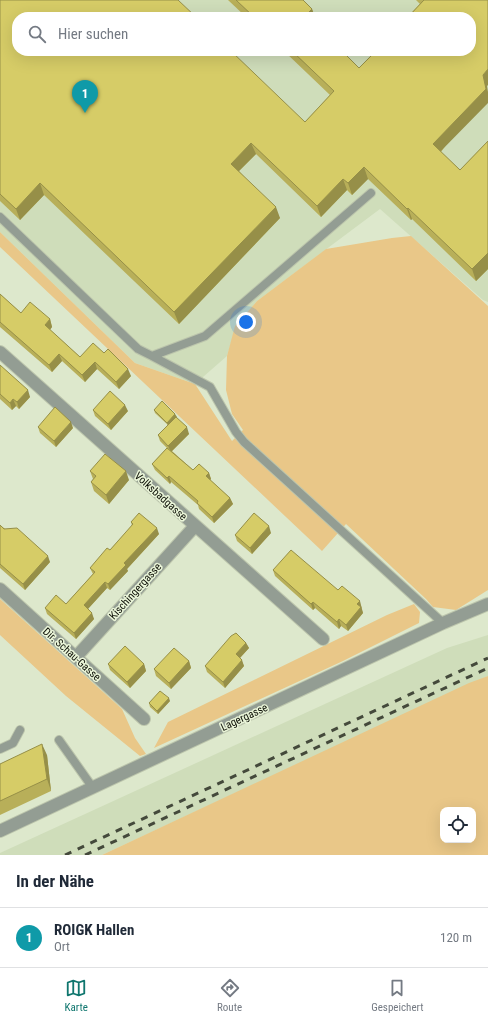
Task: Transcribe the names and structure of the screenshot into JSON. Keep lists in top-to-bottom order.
{
  "streets": {
    "street": [
      "Volksbadgasse",
      "Kischingergasse",
      "Dir. Schau-Gasse",
      "Lagergasse"
    ]
  },
  "crossings": [
    ["Volksbadgasse", "Kischingergasse"],
    ["Kischingergasse", "Dir. Schau-Gasse"]
  ],
  "page": {
    "search": "Hier suchen",
    "pins": "1",
    "heading": "In der Nähe",
    "list": [
      {
        "mark": "1",
        "name": "ROIGK Hallen",
        "note": "Ort",
        "value": "120 m"
      }
    ],
    "nav": ["Karte", "Route", "Gespeichert"]
  }
}
